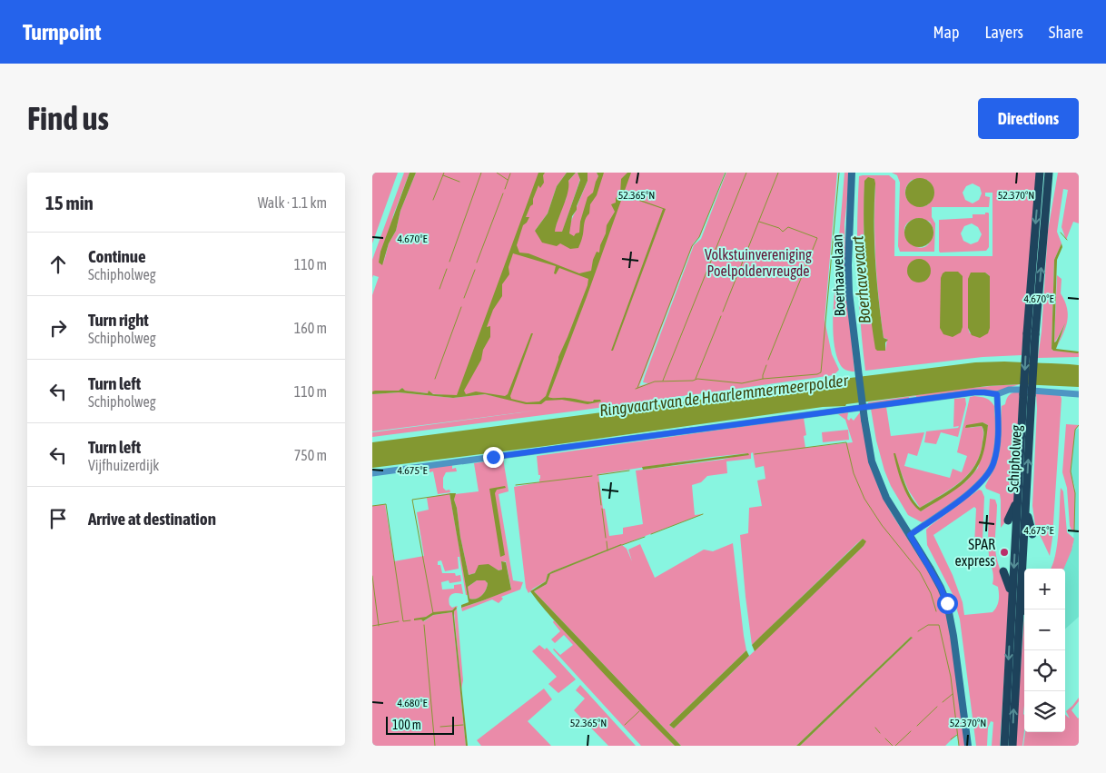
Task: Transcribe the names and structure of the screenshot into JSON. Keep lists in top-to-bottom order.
{
  "streets": {
    "highway": ["Schipholweg"],
    "main road": ["Boerhaavelaan"]
  },
  "crossings": [
    ["Boerhaavelaan", "Schipholweg"]
  ],
  "water": ["Boerhavevaart", "Ringvaart van de Haarlemmermeerpolder"],
  "parks": ["Volkstuinvereniging Poelpoldervreugde"],
  "places": ["SPAR express"],
  "scale_bar": "100 m",
  "page": {
    "header": "Turnpoint",
    "nav": ["Map", "Layers", "Share"],
    "buttons": "Directions",
    "title": "Find us",
    "heading": ["15 min", "Walk · 1.1 km"],
    "list": [
      ["Continue", "Schipholweg", "110 m"],
      ["Turn right", "Schipholweg", "160 m"],
      ["Turn left", "Schipholweg", "110 m"],
      ["Turn left", "Vijfhuizerdijk", "750 m"],
      "Arrive at destination"
    ],
    "map_buttons": ["+", "−"],
    "scale": "100 m"
  },
  "coordinates": [
    "52.365°N",
    "52.370°N",
    "4.670°E",
    "4.675°E",
    "4.680°E"
  ]
}
